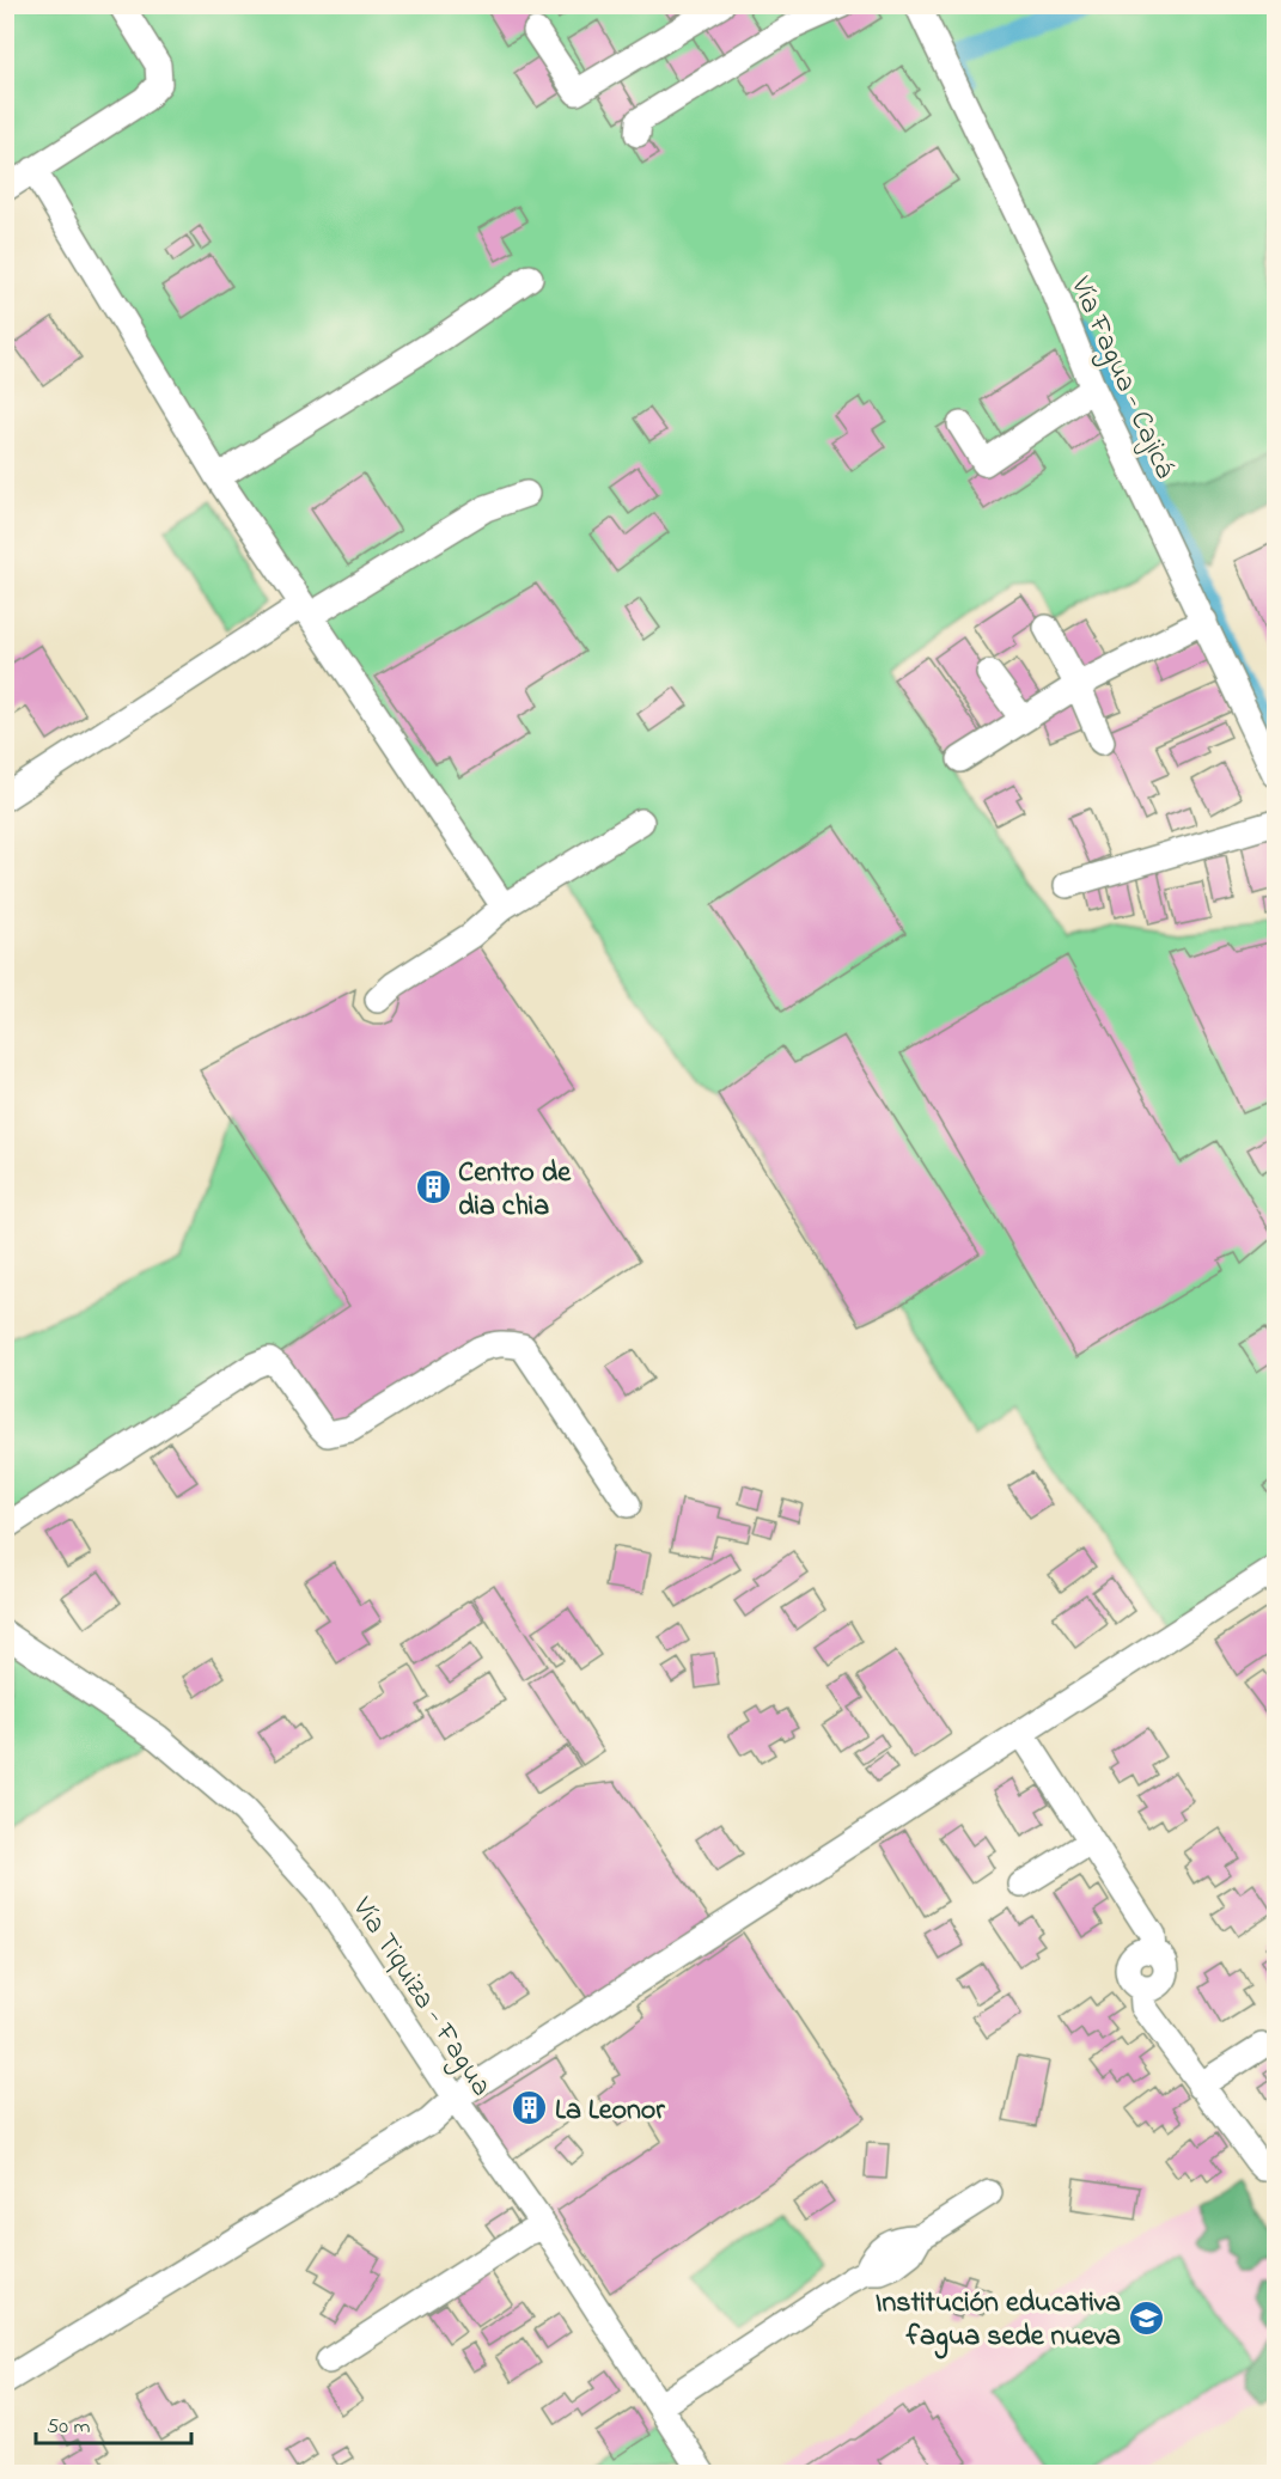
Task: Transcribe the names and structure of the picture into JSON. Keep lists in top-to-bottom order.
{
  "streets": {
    "street": ["Vía Fagua - Cajicá", "Vía Tiquiza - Fagua"]
  },
  "places": {
    "building": ["Centro de dia chia", "La Leonor"],
    "school or university": ["Institución educativa fagua sede nueva"]
  },
  "scale_bar": "50 m"
}
